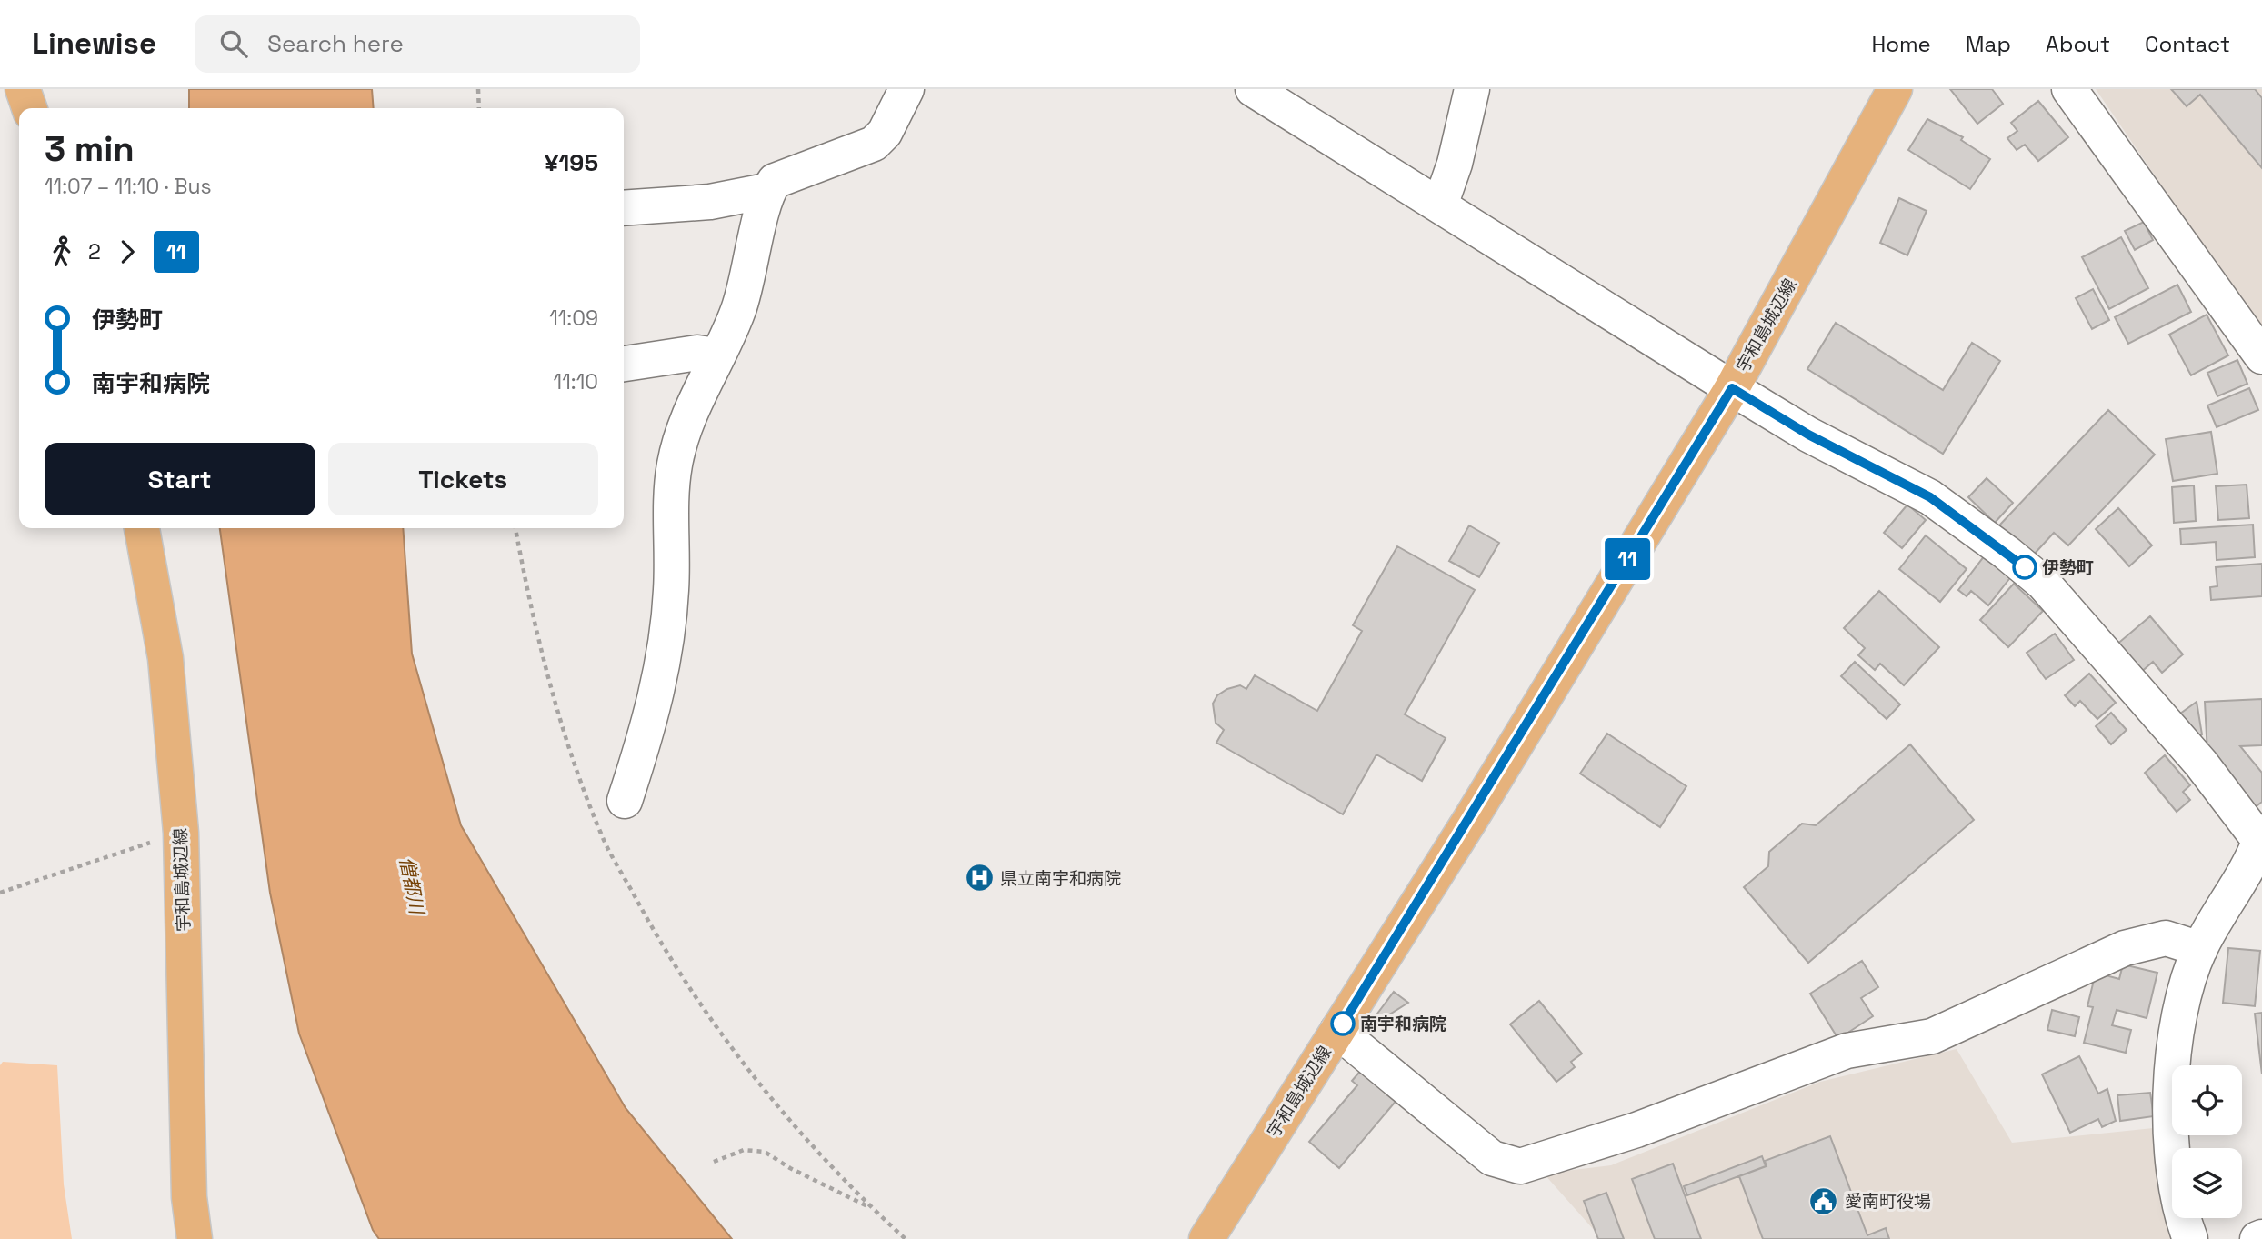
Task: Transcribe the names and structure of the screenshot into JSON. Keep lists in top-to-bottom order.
{
  "streets": {
    "main road": ["宇和島城辺線"]
  },
  "water": ["僧都川"],
  "places": {
    "other": ["伊勢町", "南宇和病院"],
    "hospital": ["県立南宇和病院"],
    "public building": ["愛南町役場"]
  },
  "lines": ["bus line 11"],
  "page": {
    "header": "Linewise",
    "search": "Search here",
    "nav": [
      "Home",
      "Map",
      "About",
      "Contact"
    ],
    "on_map": "11",
    "heading": ["3 min", "11:07 – 11:10 · Bus", "¥195"],
    "legs": ["2", "11"],
    "list": [
      {
        "name": "伊勢町",
        "value": "11:09"
      },
      {
        "name": "南宇和病院",
        "value": "11:10"
      }
    ],
    "buttons": ["Start", "Tickets"]
  }
}
